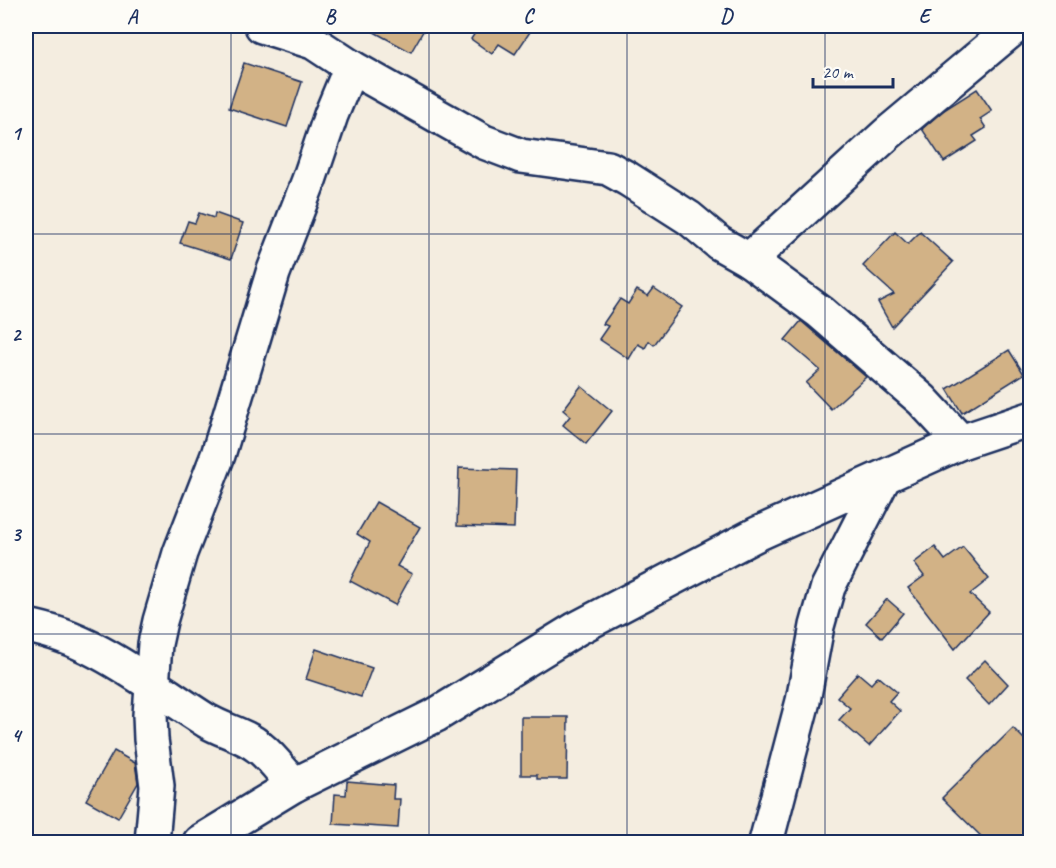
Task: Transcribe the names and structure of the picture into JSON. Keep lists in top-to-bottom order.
{
  "scale_bar": "20 m",
  "grid": {
    "columns": [
      "A",
      "B",
      "C",
      "D",
      "E"
    ],
    "rows": [
      "1",
      "2",
      "3",
      "4"
    ]
  }
}
